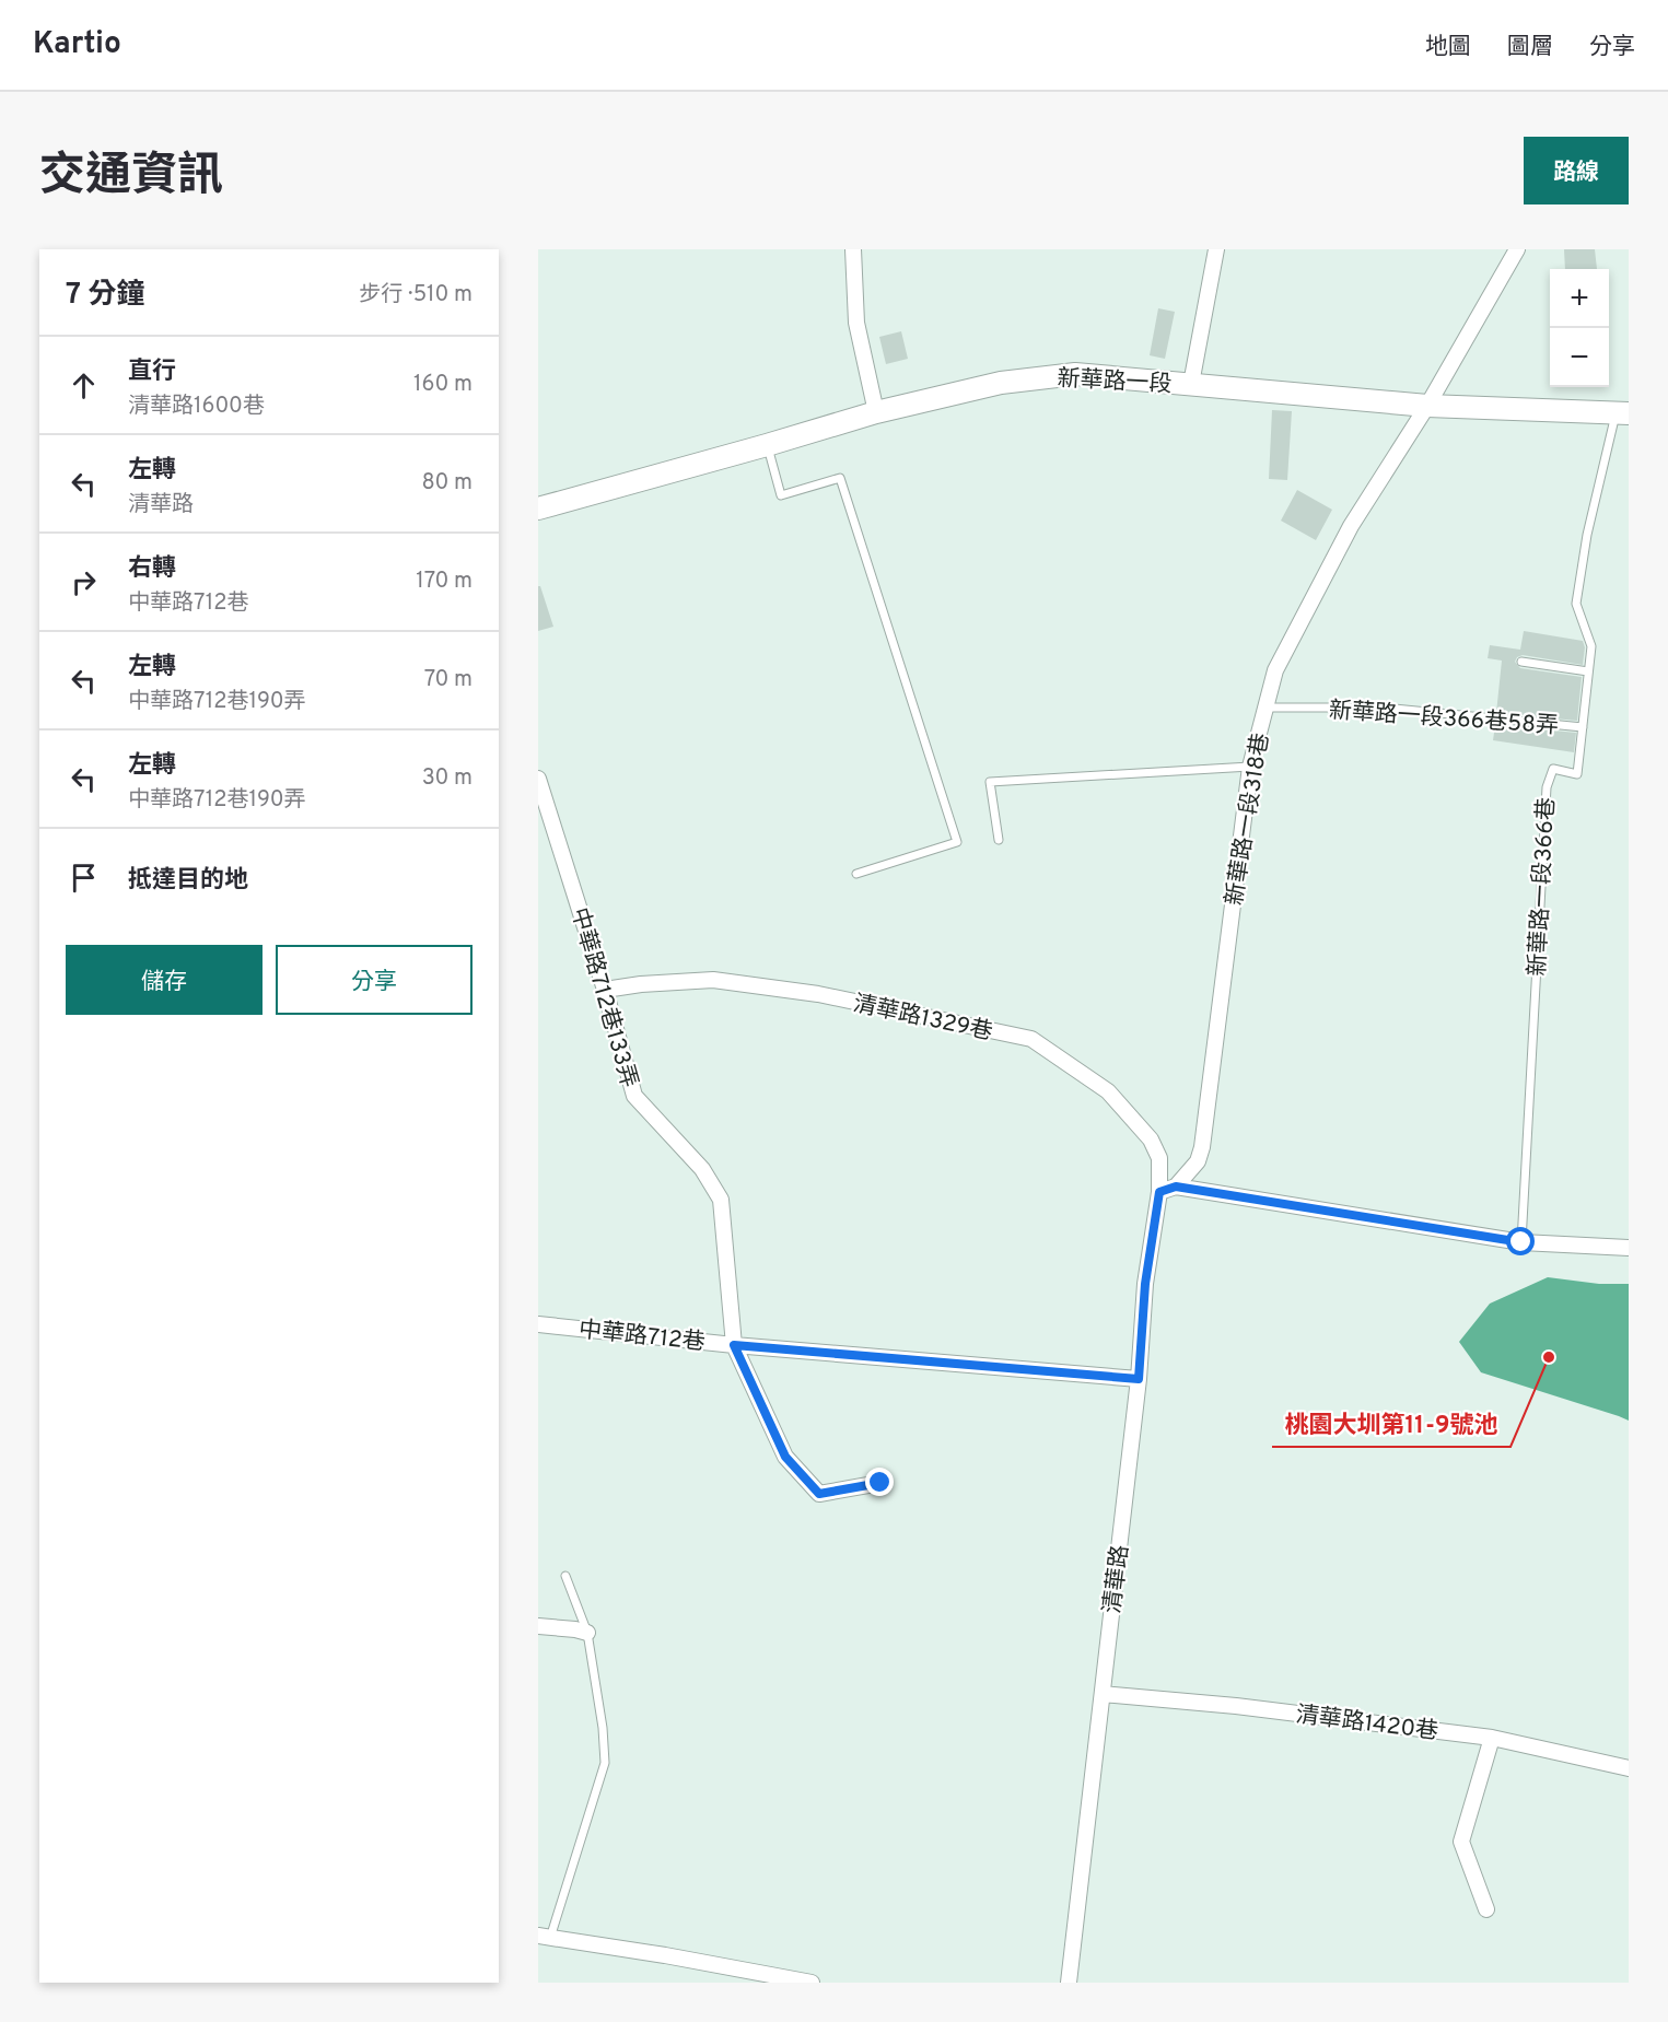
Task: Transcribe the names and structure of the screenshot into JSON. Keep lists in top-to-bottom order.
{
  "streets": {
    "street": [
      "新華路一段",
      "新華路一段318巷",
      "中華路712巷133弄",
      "清華路1329巷",
      "中華路712巷",
      "清華路",
      "清華路1420巷"
    ],
    "lane": ["新華路一段366巷58弄", "新華路一段366巷"]
  },
  "crossings": [
    ["新華路一段", "新華路一段318巷"],
    ["新華路一段", "新華路一段366巷"],
    ["新華路一段366巷58弄", "新華路一段318巷"],
    ["新華路一段366巷58弄", "新華路一段366巷"],
    ["中華路712巷133弄", "清華路1329巷"],
    ["中華路712巷133弄", "中華路712巷"],
    ["清華路1329巷", "清華路"],
    ["中華路712巷", "清華路"],
    ["清華路", "清華路1420巷"]
  ],
  "places": ["桃園大圳第11-9號池"],
  "page": {
    "header": "Kartio",
    "nav": ["地圖", "圖層", "分享"],
    "title": "交通資訊",
    "buttons": [
      "路線",
      ["儲存", "分享"]
    ],
    "heading": ["7 分鐘", "步行 · 510 m"],
    "map_buttons": ["+", "−"],
    "list": [
      ["直行", "清華路1600巷", "160 m"],
      ["左轉", "清華路", "80 m"],
      ["右轉", "中華路712巷", "170 m"],
      ["左轉", "中華路712巷190弄", "70 m"],
      ["左轉", "中華路712巷190弄", "30 m"],
      "抵達目的地"
    ]
  }
}
